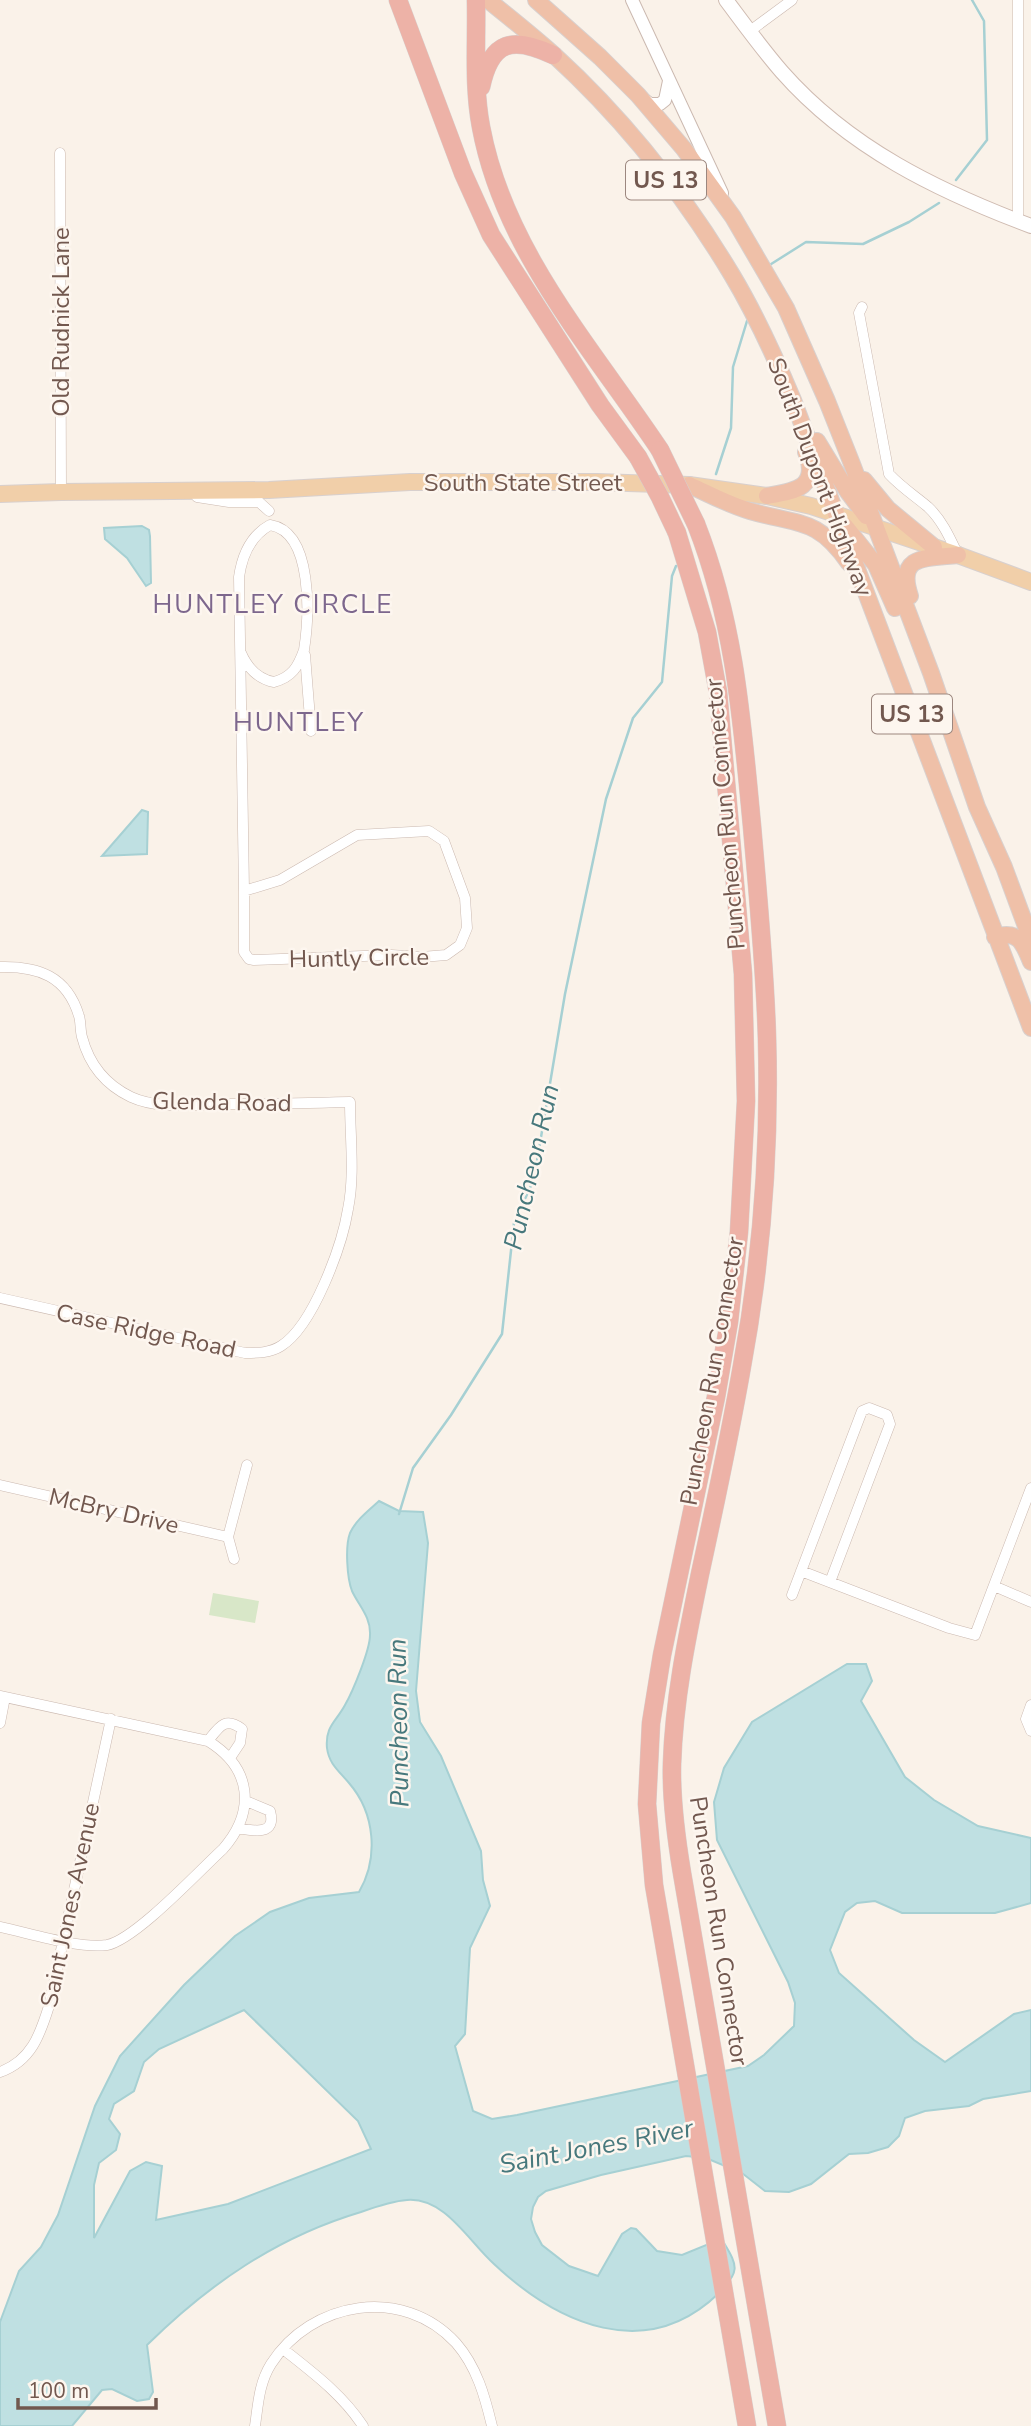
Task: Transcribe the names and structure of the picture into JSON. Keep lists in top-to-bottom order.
{
  "streets": {
    "highway": ["US 13", "South Dupont Highway", "Puncheon Run Connector"],
    "main road": ["South State Street"],
    "street": [
      "Old Rudnick Lane",
      "Huntly Circle",
      "Glenda Road",
      "Case Ridge Road",
      "McBry Drive",
      "Saint Jones Avenue"
    ]
  },
  "crossings": [
    ["Old Rudnick Lane", "South State Street"],
    ["South Dupont Highway", "South State Street"],
    ["Glenda Road", "Case Ridge Road"]
  ],
  "districts": ["HUNTLEY CIRCLE", "HUNTLEY"],
  "water": ["Puncheon Run", "Saint Jones River"],
  "scale_bar": "100 m"
}
